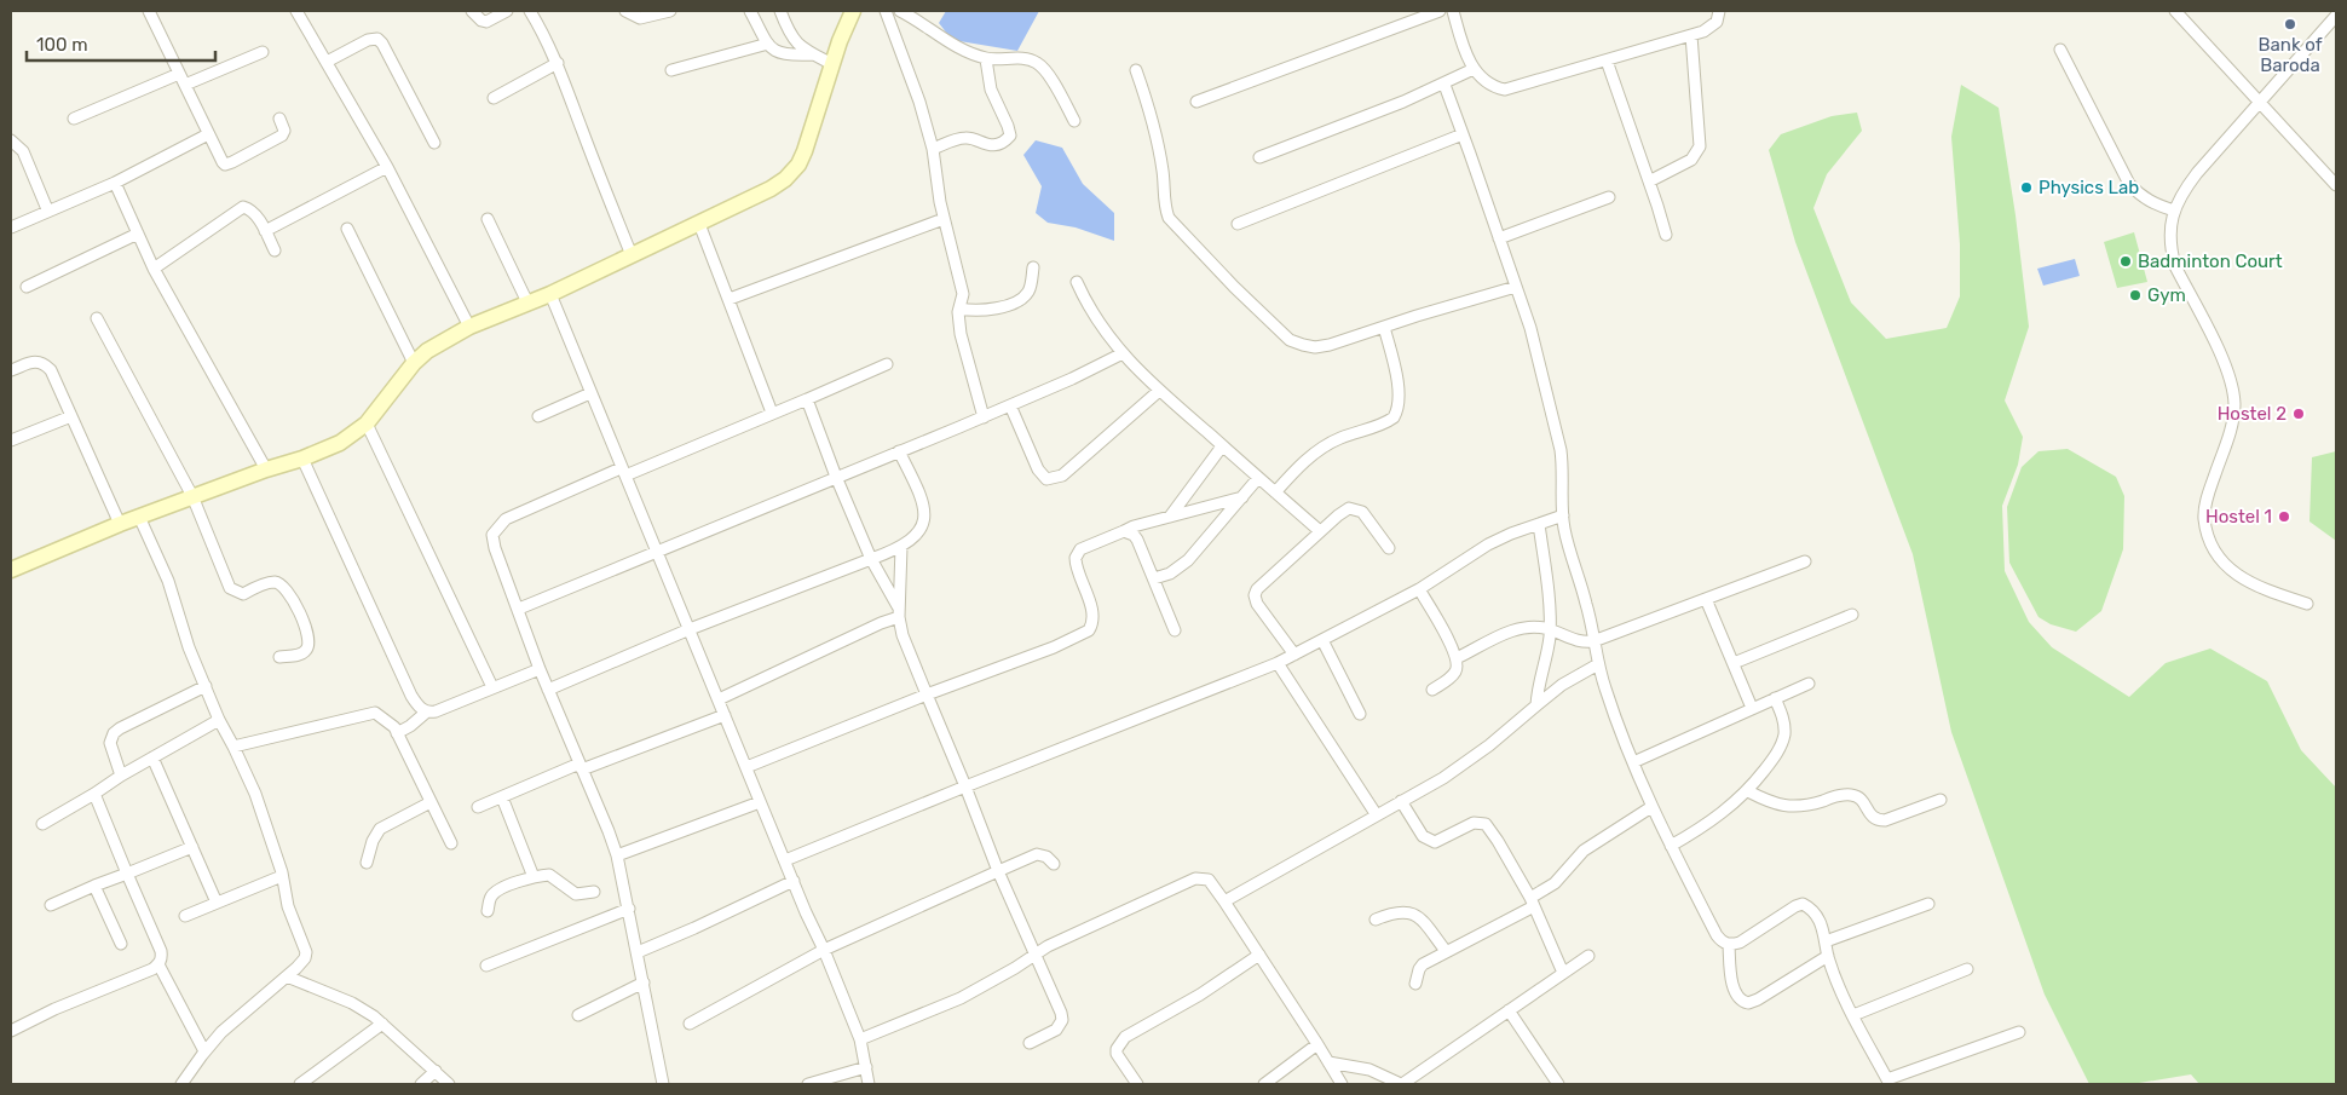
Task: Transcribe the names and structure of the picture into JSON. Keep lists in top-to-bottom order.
{
  "places": [
    "Bank of Baroda",
    "Physics Lab",
    "Badminton Court",
    "Gym",
    "Hostel 2",
    "Hostel 1"
  ],
  "scale_bar": "100 m"
}
